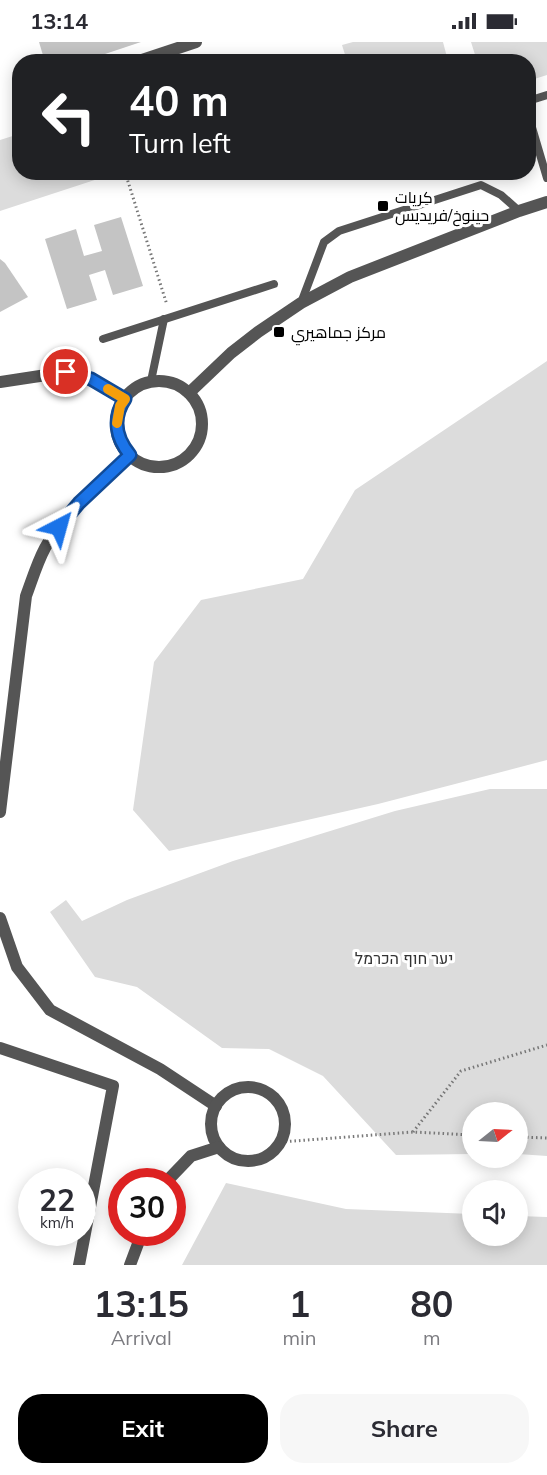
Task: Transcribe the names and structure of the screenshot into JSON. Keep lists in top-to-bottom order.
{
  "parks": ["יער חוף הכרמל"],
  "places": {
    "transit": ["كِريات حينوخ/فريديس", "مركز جماهيري"]
  },
  "north": "right",
  "page": {
    "status": "13:14",
    "turn": ["40 m", "Turn left"],
    "speed": "22 km/h",
    "limit": "30",
    "eta": [
      "13:15",
      "Arrival",
      "1",
      "min",
      "80",
      "m"
    ],
    "buttons": ["Exit", "Share"]
  }
}
